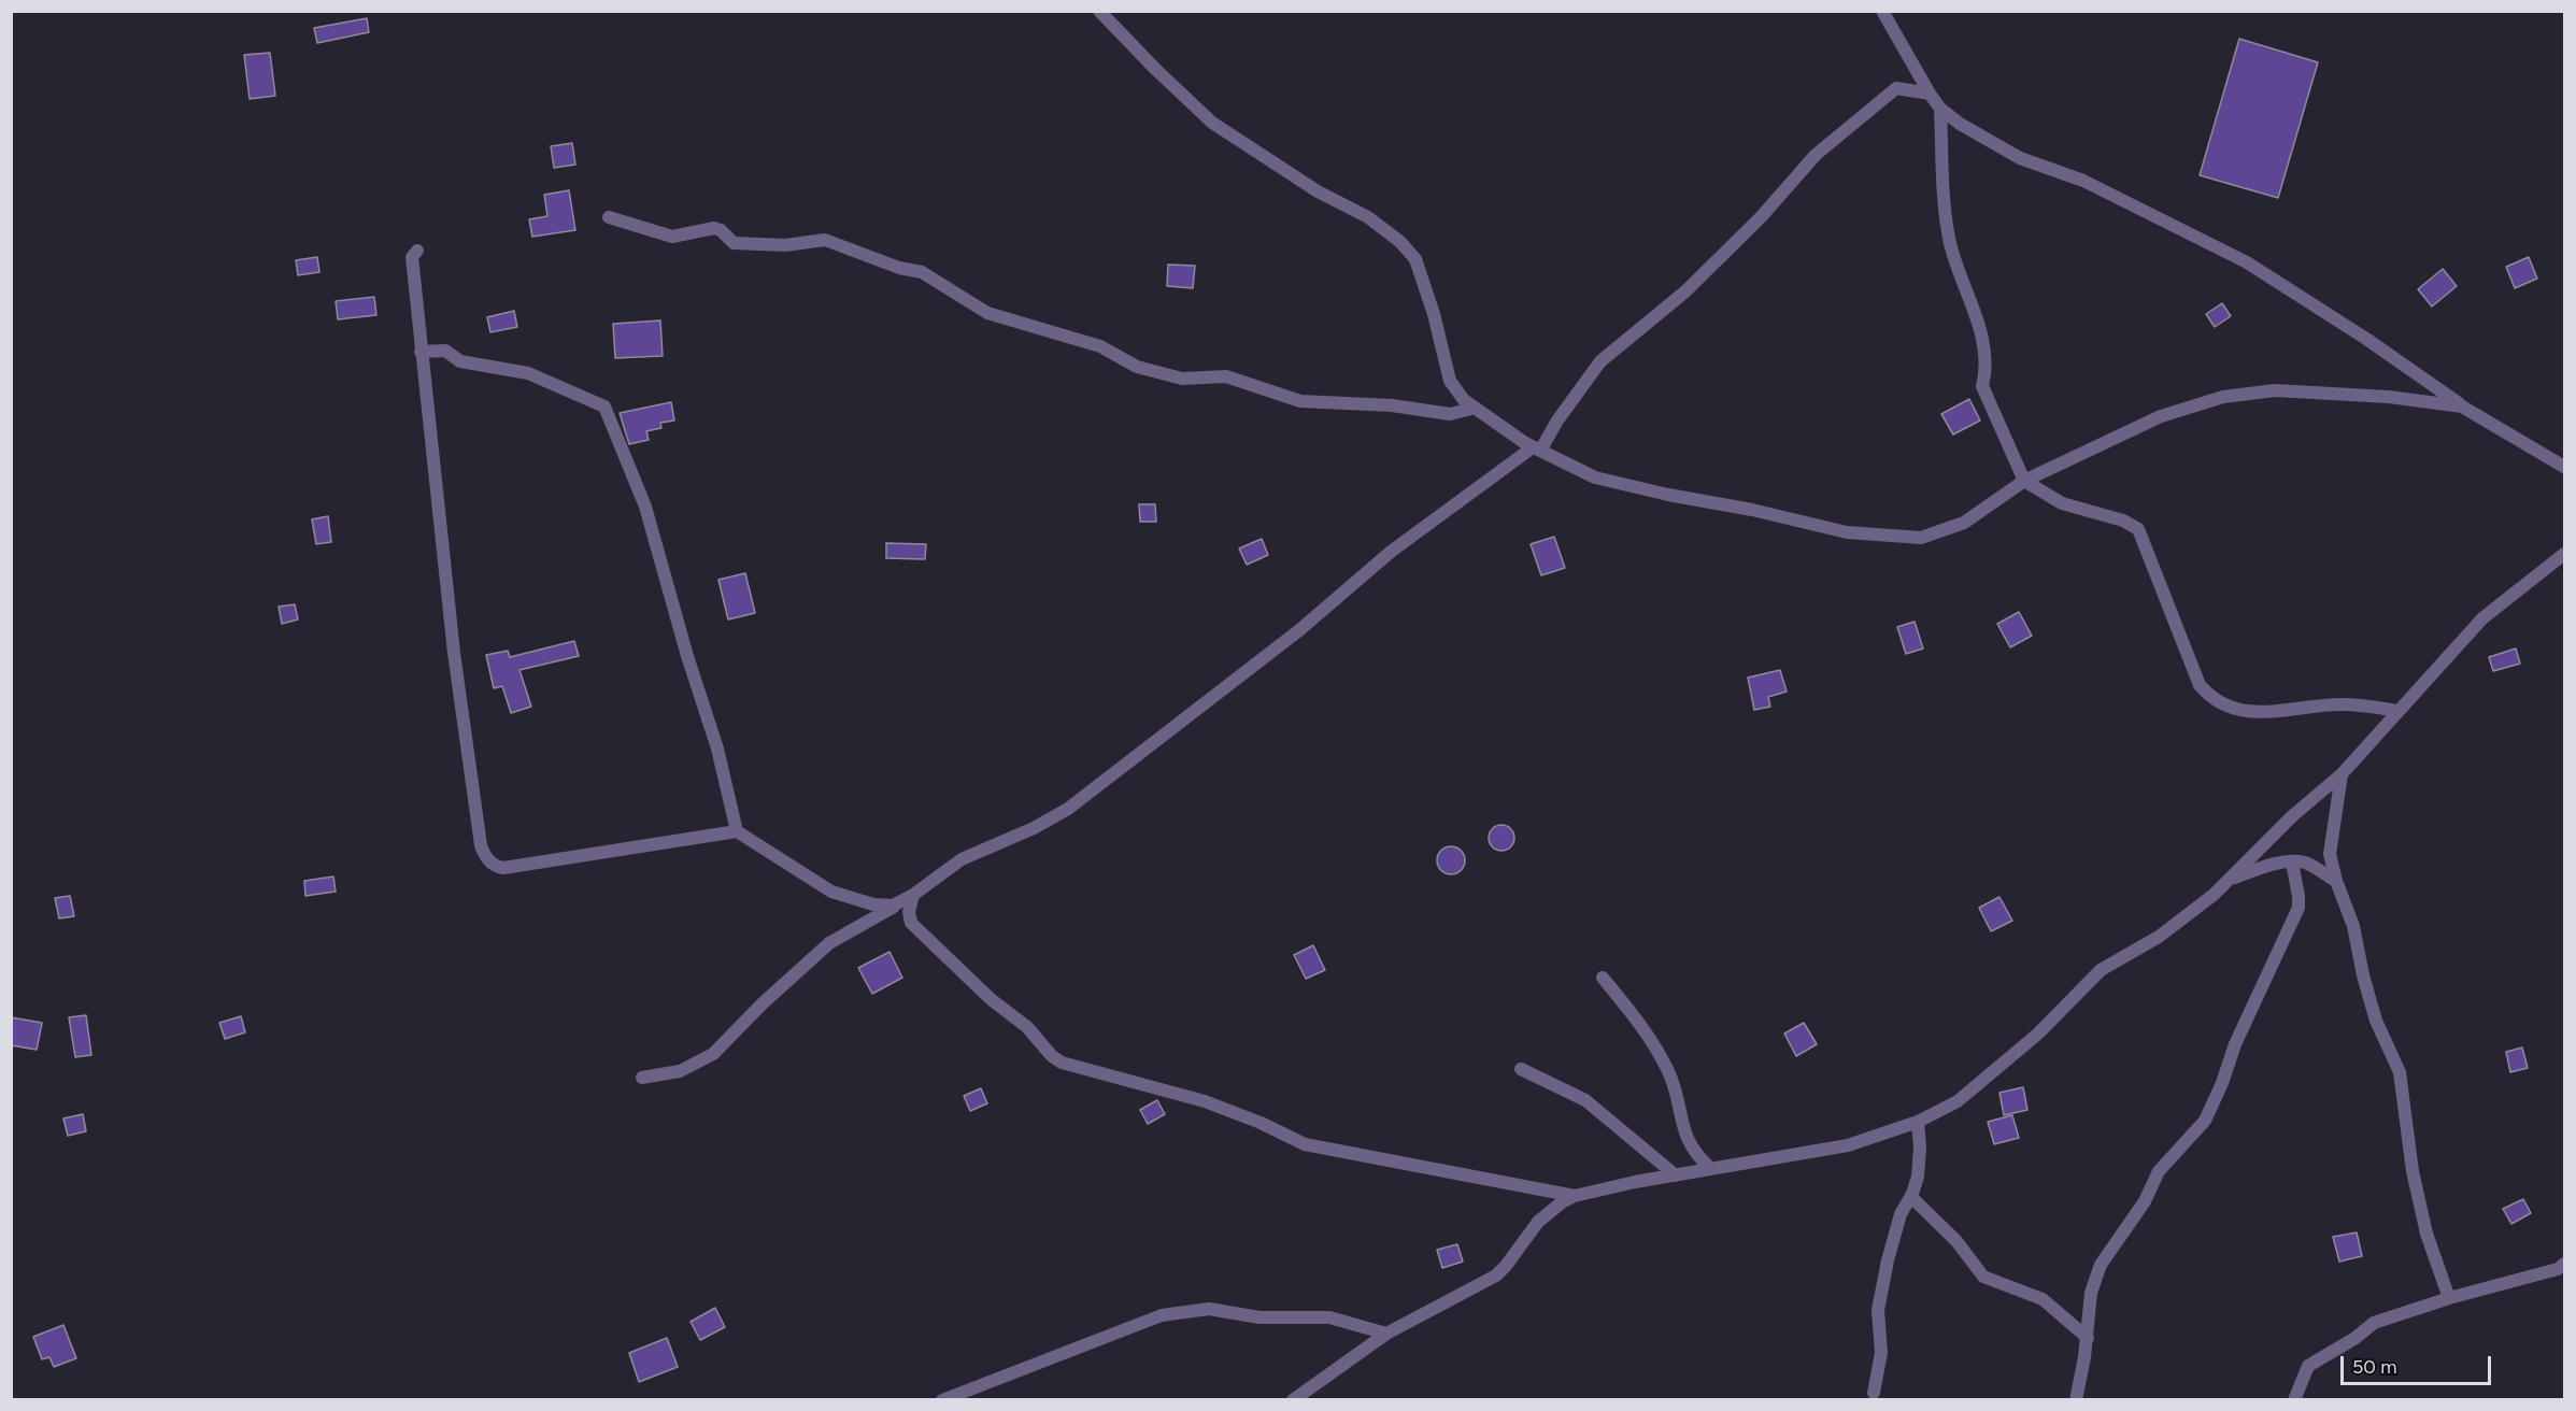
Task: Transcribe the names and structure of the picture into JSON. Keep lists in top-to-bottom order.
{
  "scale_bar": "50 m"
}
